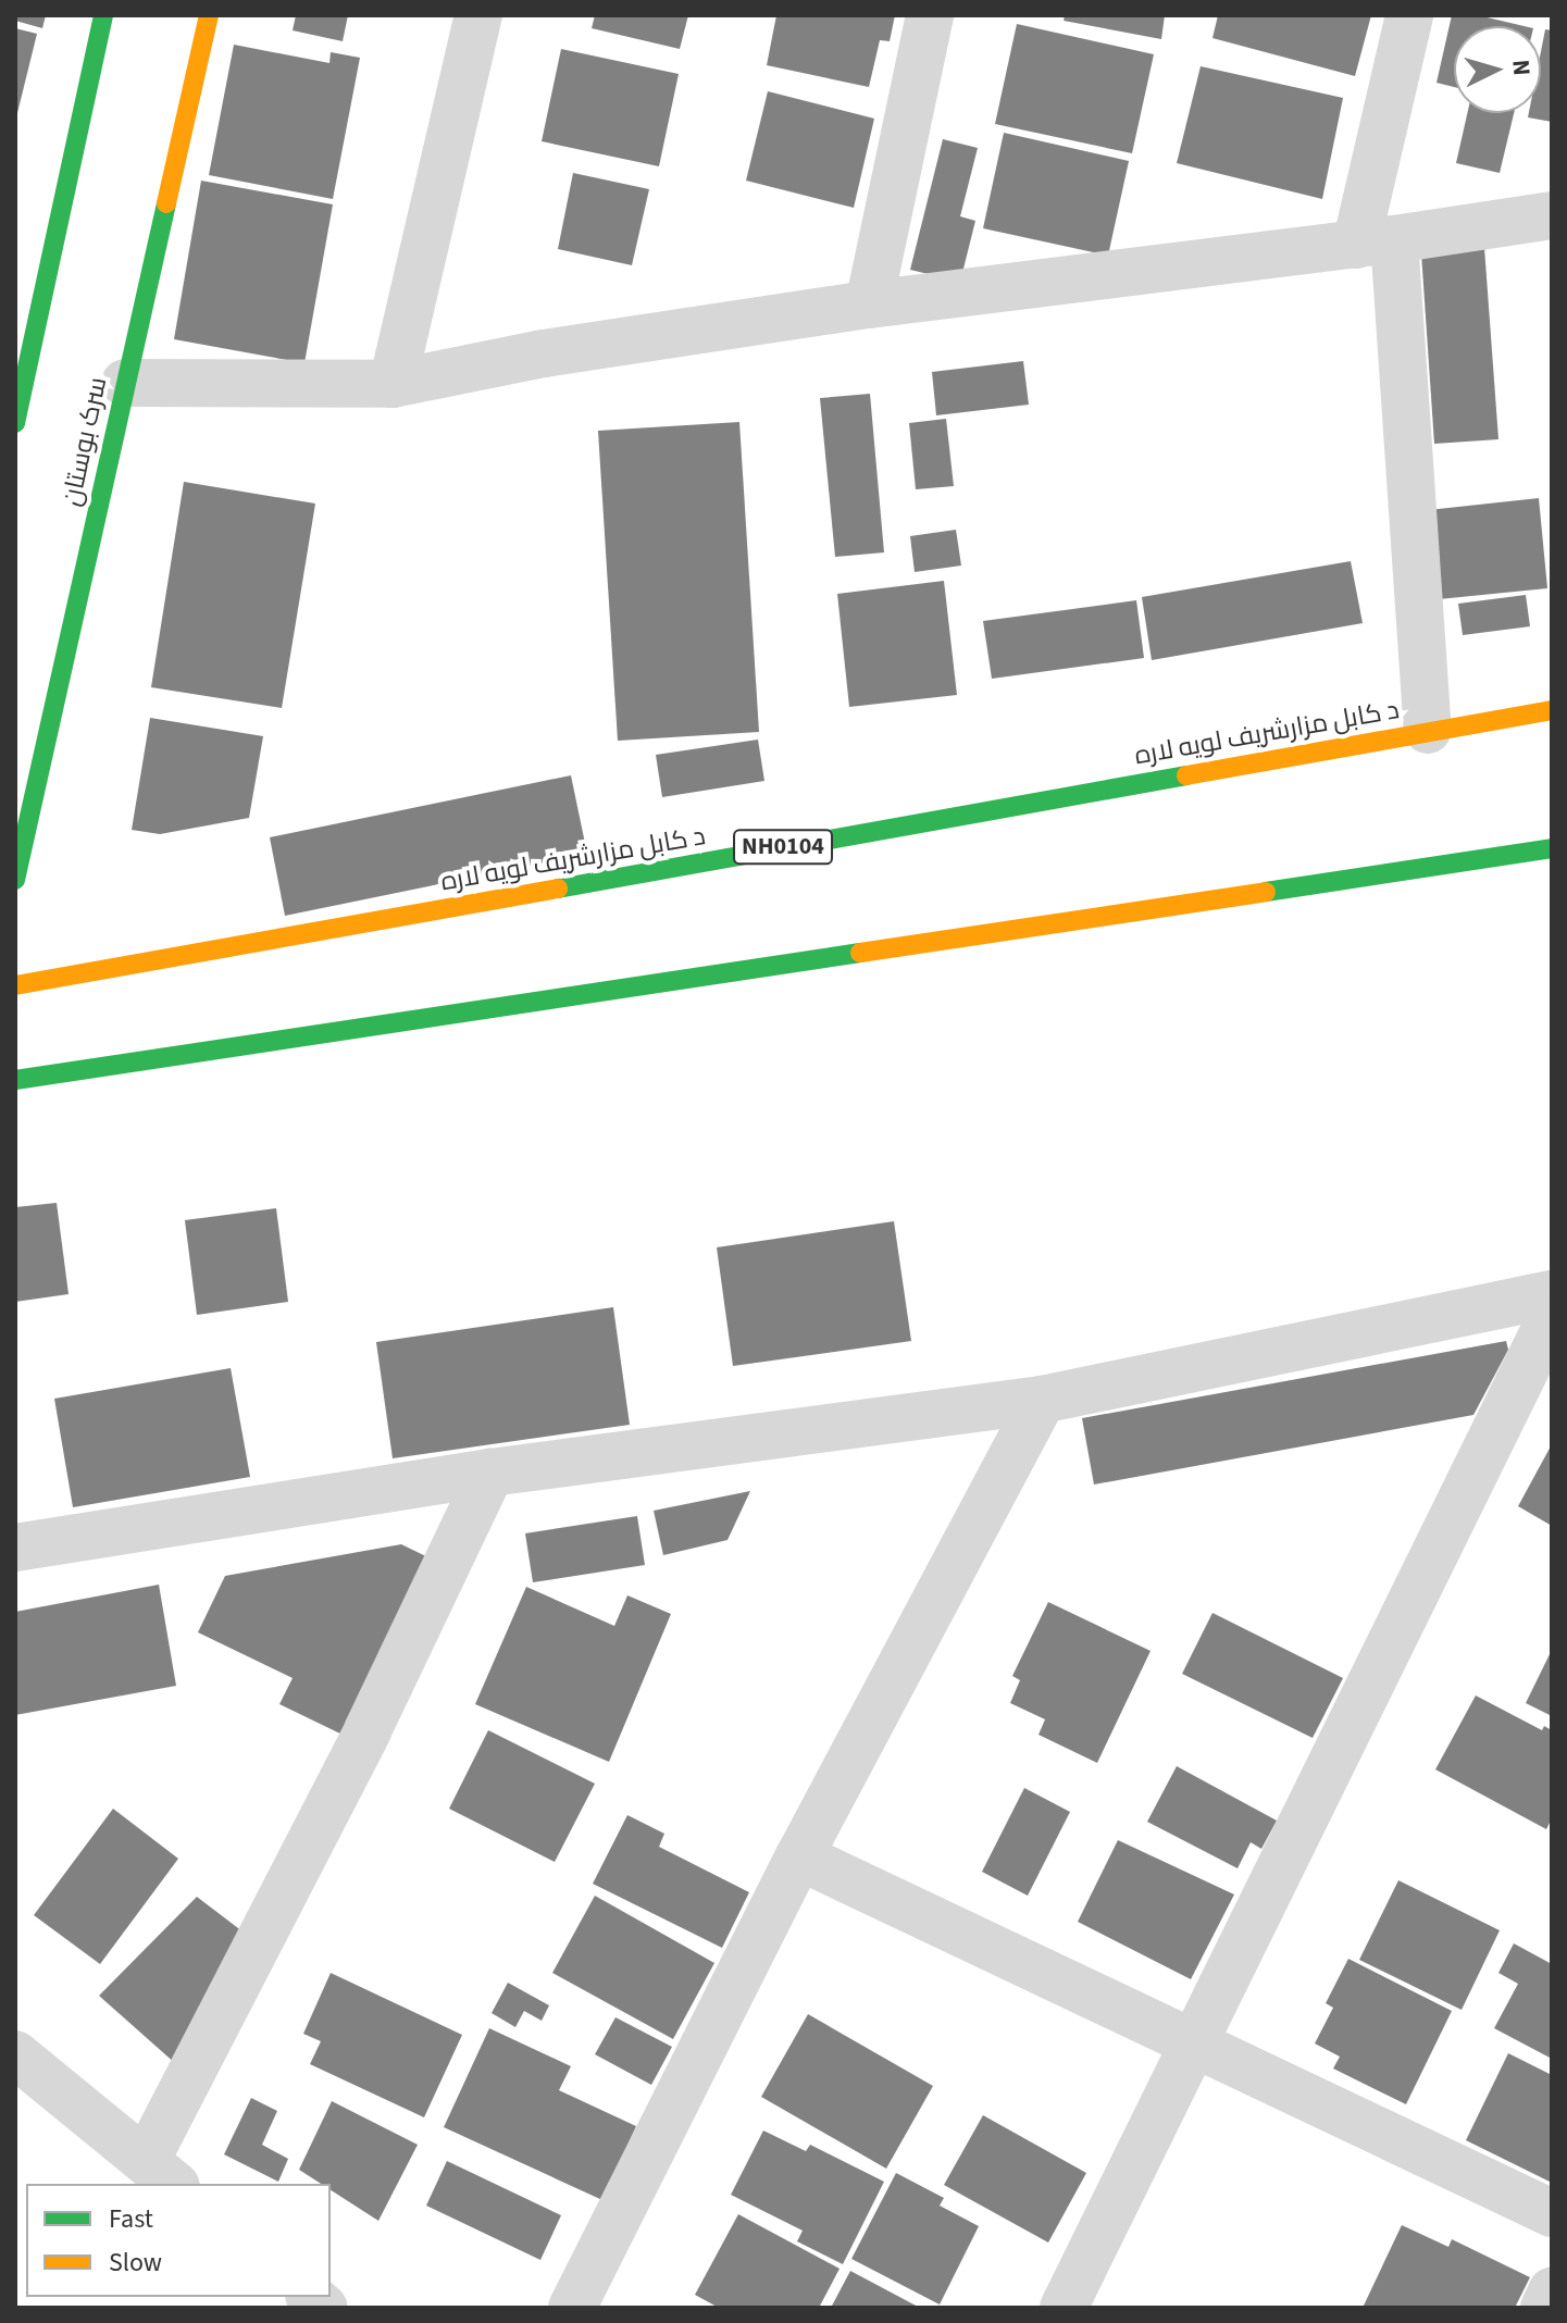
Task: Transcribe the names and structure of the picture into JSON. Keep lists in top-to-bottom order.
{
  "streets": {
    "main road": ["سرک بوستان", "د کابل مزارشریف لویه لاره", "NH0104"]
  },
  "legend": ["Fast", "Slow"],
  "north": "right"
}
